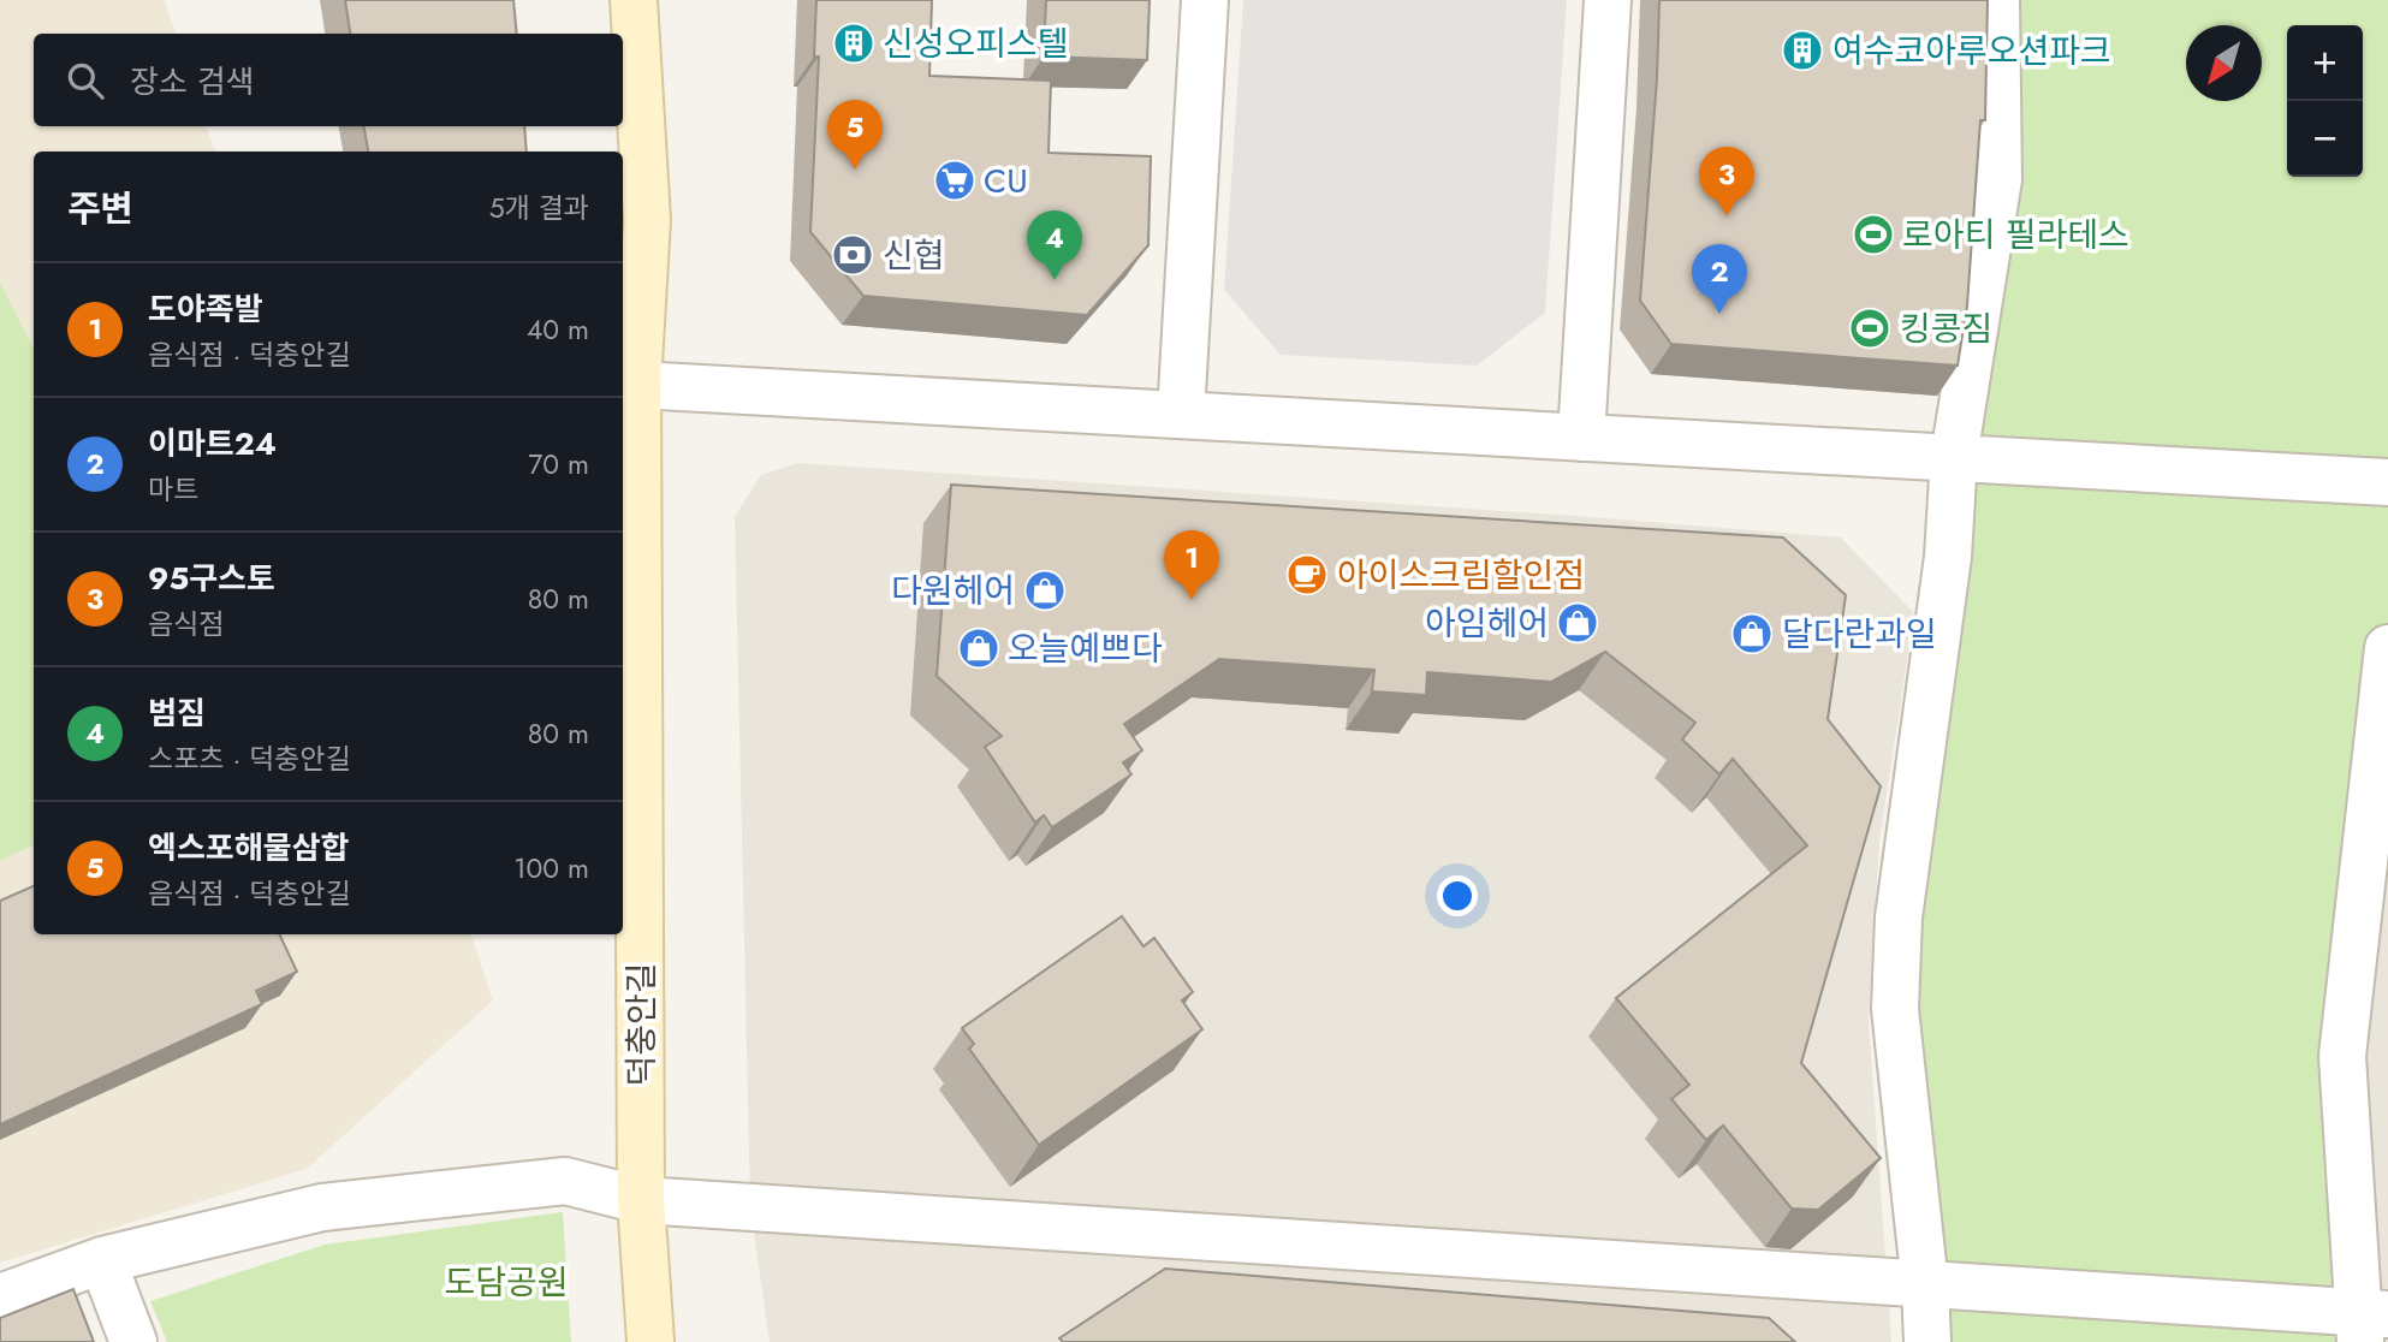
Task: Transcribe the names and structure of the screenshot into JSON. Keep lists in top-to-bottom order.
{
  "streets": {
    "street": ["덕충안길"]
  },
  "parks": ["도담공원"],
  "places": {
    "building": ["신성오피스텔", "여수코아루오션파크"],
    "supermarket": ["CU"],
    "sports": ["로아티 필라테스", "킹콩짐"],
    "bank": ["신협"],
    "cafe": ["아이스크림할인점"],
    "shop": [
      "다원헤어",
      "아임헤어",
      "달다란과일",
      "오늘예쁘다"
    ]
  },
  "north": "bottom left",
  "page": {
    "map_buttons": ["+", "−"],
    "search": "장소 검색",
    "pins": [
      "5",
      "3",
      "4",
      "2",
      "1"
    ],
    "heading": ["주변", "5개 결과"],
    "list": [
      {
        "mark": "1",
        "name": "도야족발",
        "note": "음식점 · 덕충안길",
        "value": "40 m"
      },
      {
        "mark": "2",
        "name": "이마트24",
        "note": "마트",
        "value": "70 m"
      },
      {
        "mark": "3",
        "name": "95구스토",
        "note": "음식점",
        "value": "80 m"
      },
      {
        "mark": "4",
        "name": "범짐",
        "note": "스포츠 · 덕충안길",
        "value": "80 m"
      },
      {
        "mark": "5",
        "name": "엑스포해물삼합",
        "note": "음식점 · 덕충안길",
        "value": "100 m"
      }
    ]
  }
}
